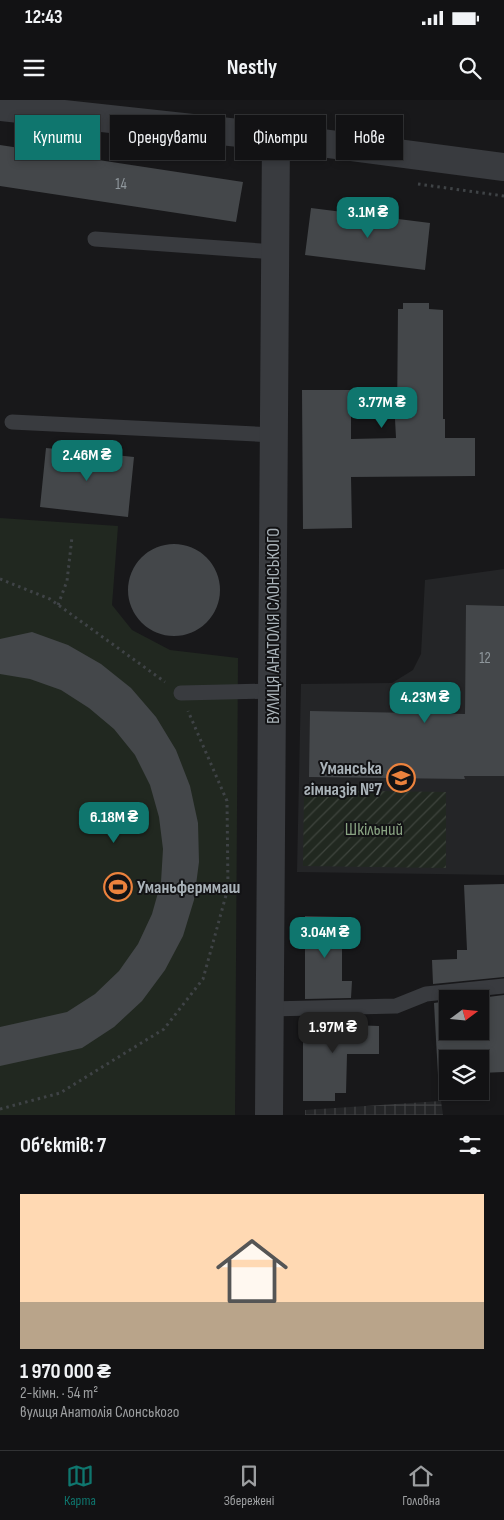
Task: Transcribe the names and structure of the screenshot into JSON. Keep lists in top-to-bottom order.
{
  "streets": {
    "street": ["ВУЛИЦЯ АНАТОЛІЯ СЛОНСЬКОГО"]
  },
  "parks": ["Шкільний"],
  "places": {
    "school or university": ["Уманська гімназія №7"],
    "sports": ["Уманьферммаш"]
  },
  "house_numbers": ["14", "12"],
  "north": "right",
  "page": {
    "status": "12:43",
    "header": "Nestly",
    "chip": [
      "Купити",
      "Орендувати",
      "Фільтри",
      "Нове"
    ],
    "price": [
      "3.1M ₴",
      "3.77M ₴",
      "2.46M ₴",
      "4.23M ₴",
      "6.18M ₴",
      "3.04M ₴",
      "1.97M ₴"
    ],
    "heading": "Об’єктів: 7",
    "list": [
      {
        "name": "1 970 000 ₴",
        "note": "2-кімн. · 54 m² · вулиця Анатолія Слонського"
      }
    ],
    "tabs": ["Карта", "Збережені", "Головна"]
  }
}
